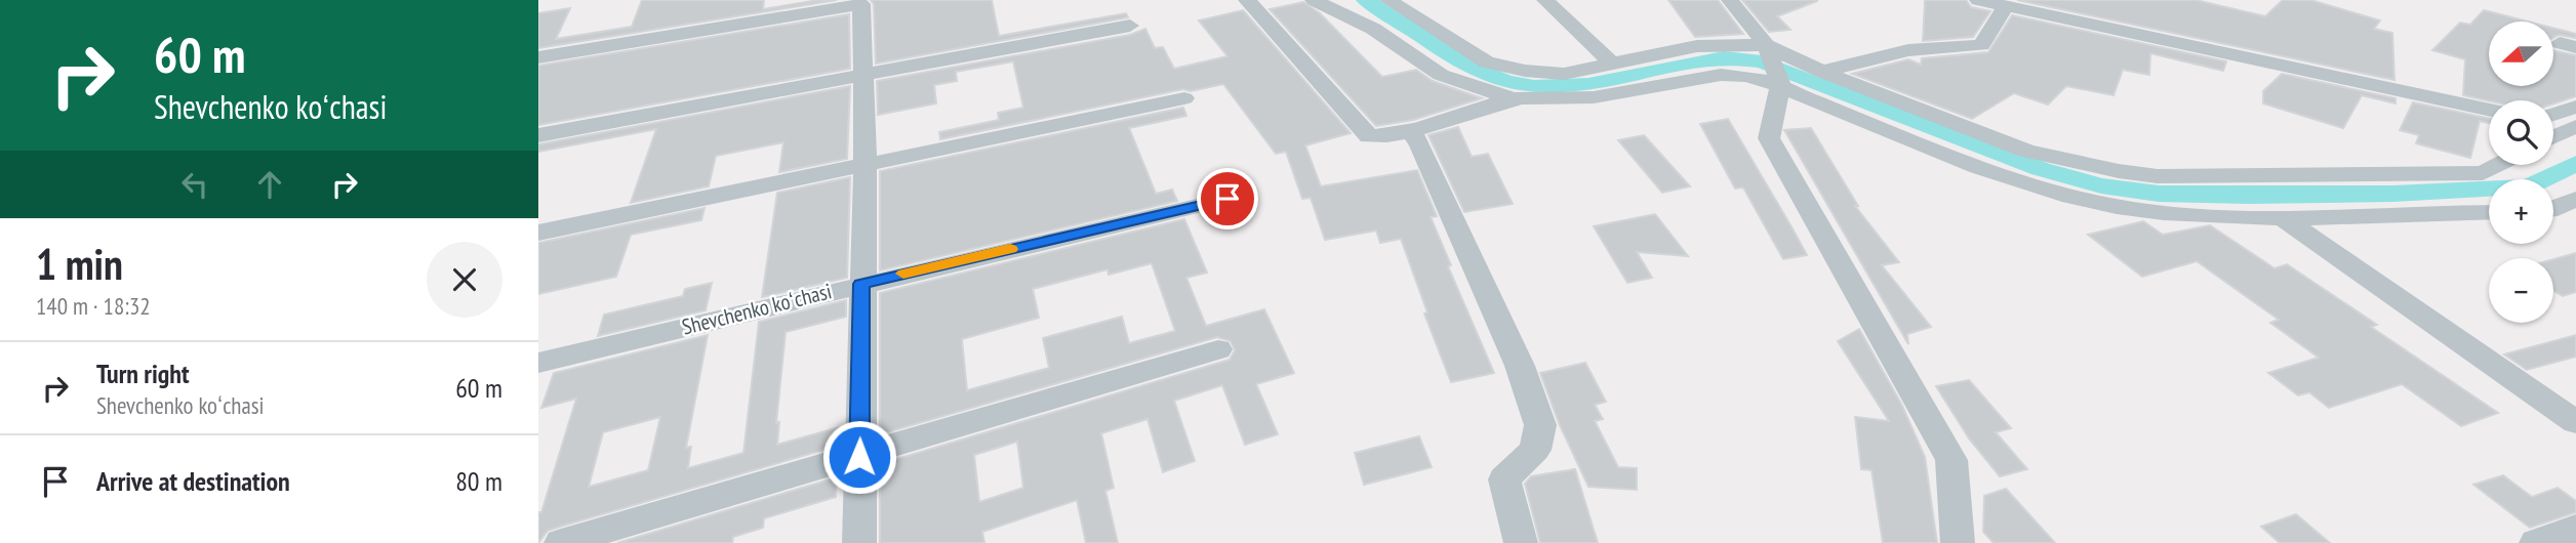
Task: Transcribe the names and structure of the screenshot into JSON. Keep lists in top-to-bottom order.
{
  "streets": {
    "street": ["Shevchenko koʻchasi"]
  },
  "north": "left",
  "page": {
    "turn": ["60 m", "Shevchenko koʻchasi"],
    "map_buttons": ["+", "−"],
    "heading": ["1 min", "140 m · 18:32"],
    "list": [
      {
        "name": "Turn right",
        "note": "Shevchenko koʻchasi",
        "value": "60 m"
      },
      {
        "name": "Arrive at destination",
        "value": "80 m"
      }
    ]
  }
}
